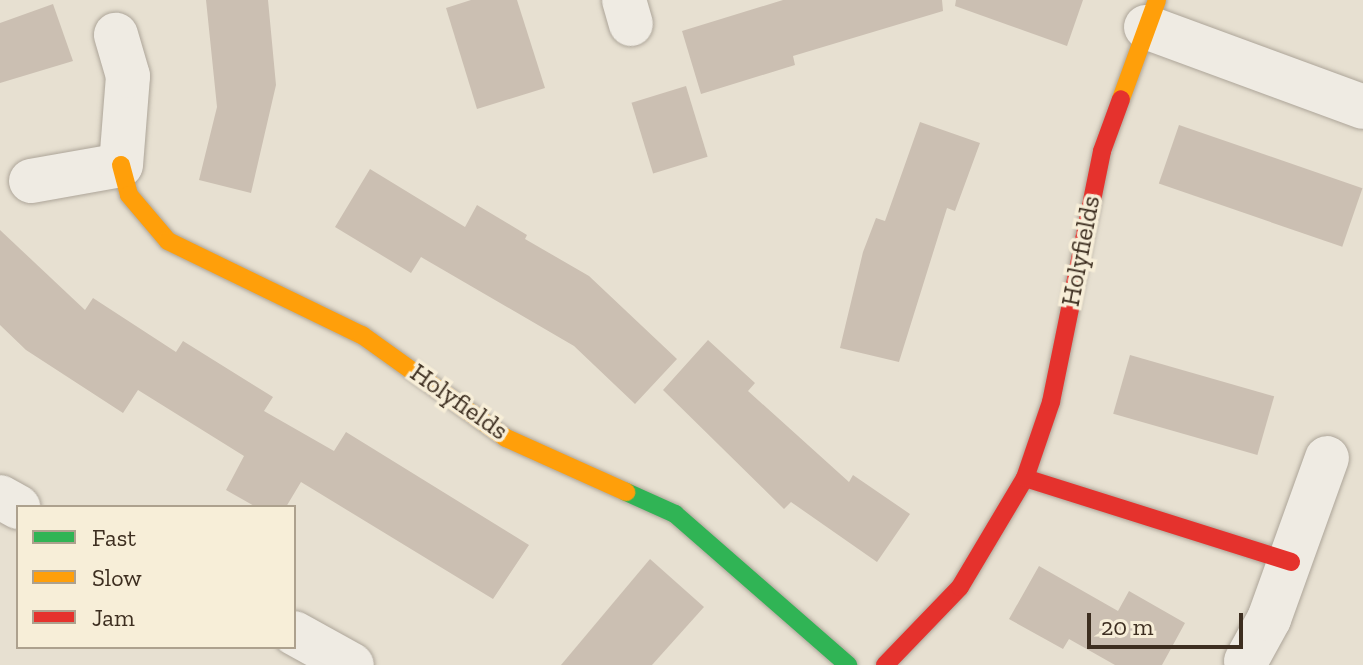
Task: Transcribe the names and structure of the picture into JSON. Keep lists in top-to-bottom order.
{
  "streets": {
    "street": ["Holyfields"]
  },
  "legend": ["Fast", "Slow", "Jam"],
  "scale_bar": "20 m"
}
